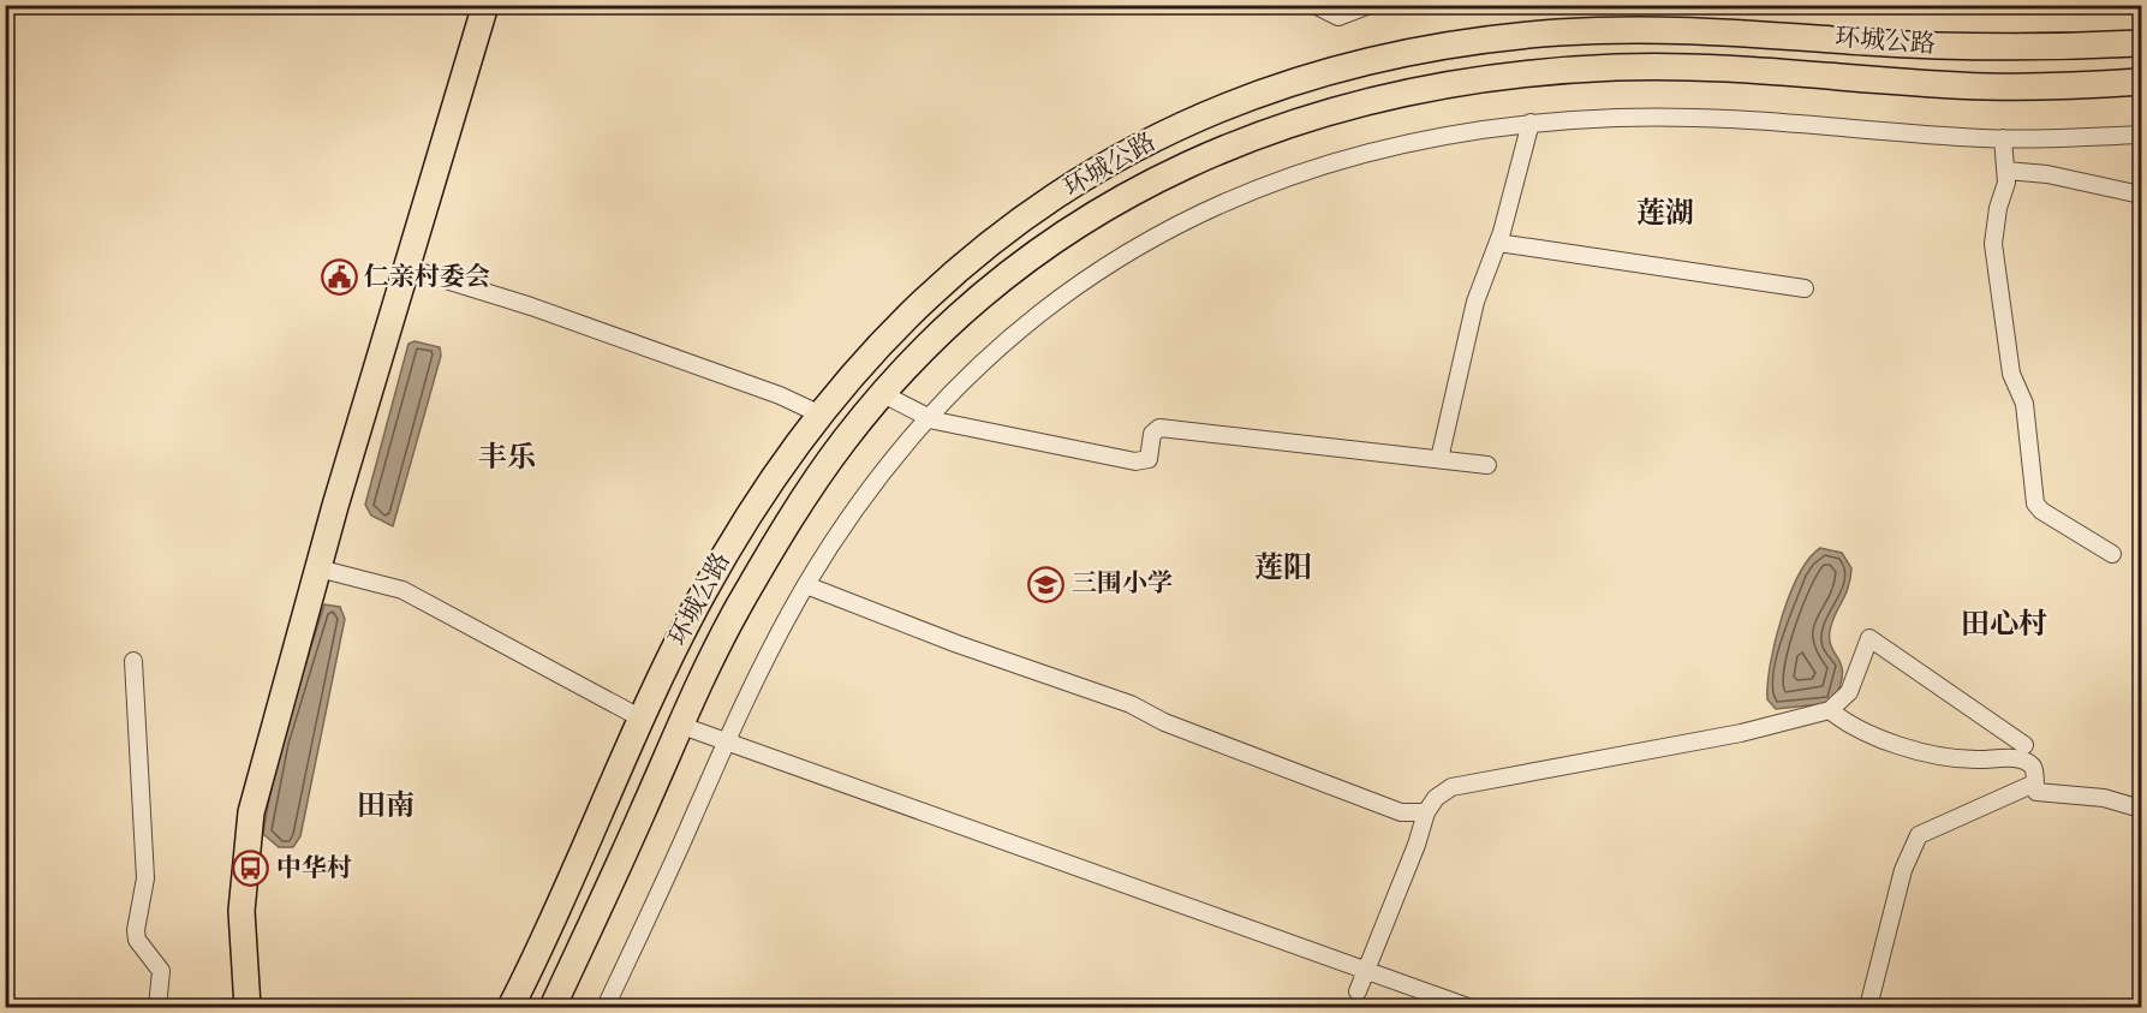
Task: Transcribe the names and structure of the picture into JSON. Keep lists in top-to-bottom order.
{
  "streets": {
    "main road": ["环城公路"]
  },
  "districts": [
    "莲湖",
    "丰乐",
    "莲阳",
    "田心村",
    "田南"
  ],
  "places": {
    "public building": ["仁亲村委会"],
    "school or university": ["三围小学"],
    "bus stop": ["中华村"]
  }
}
